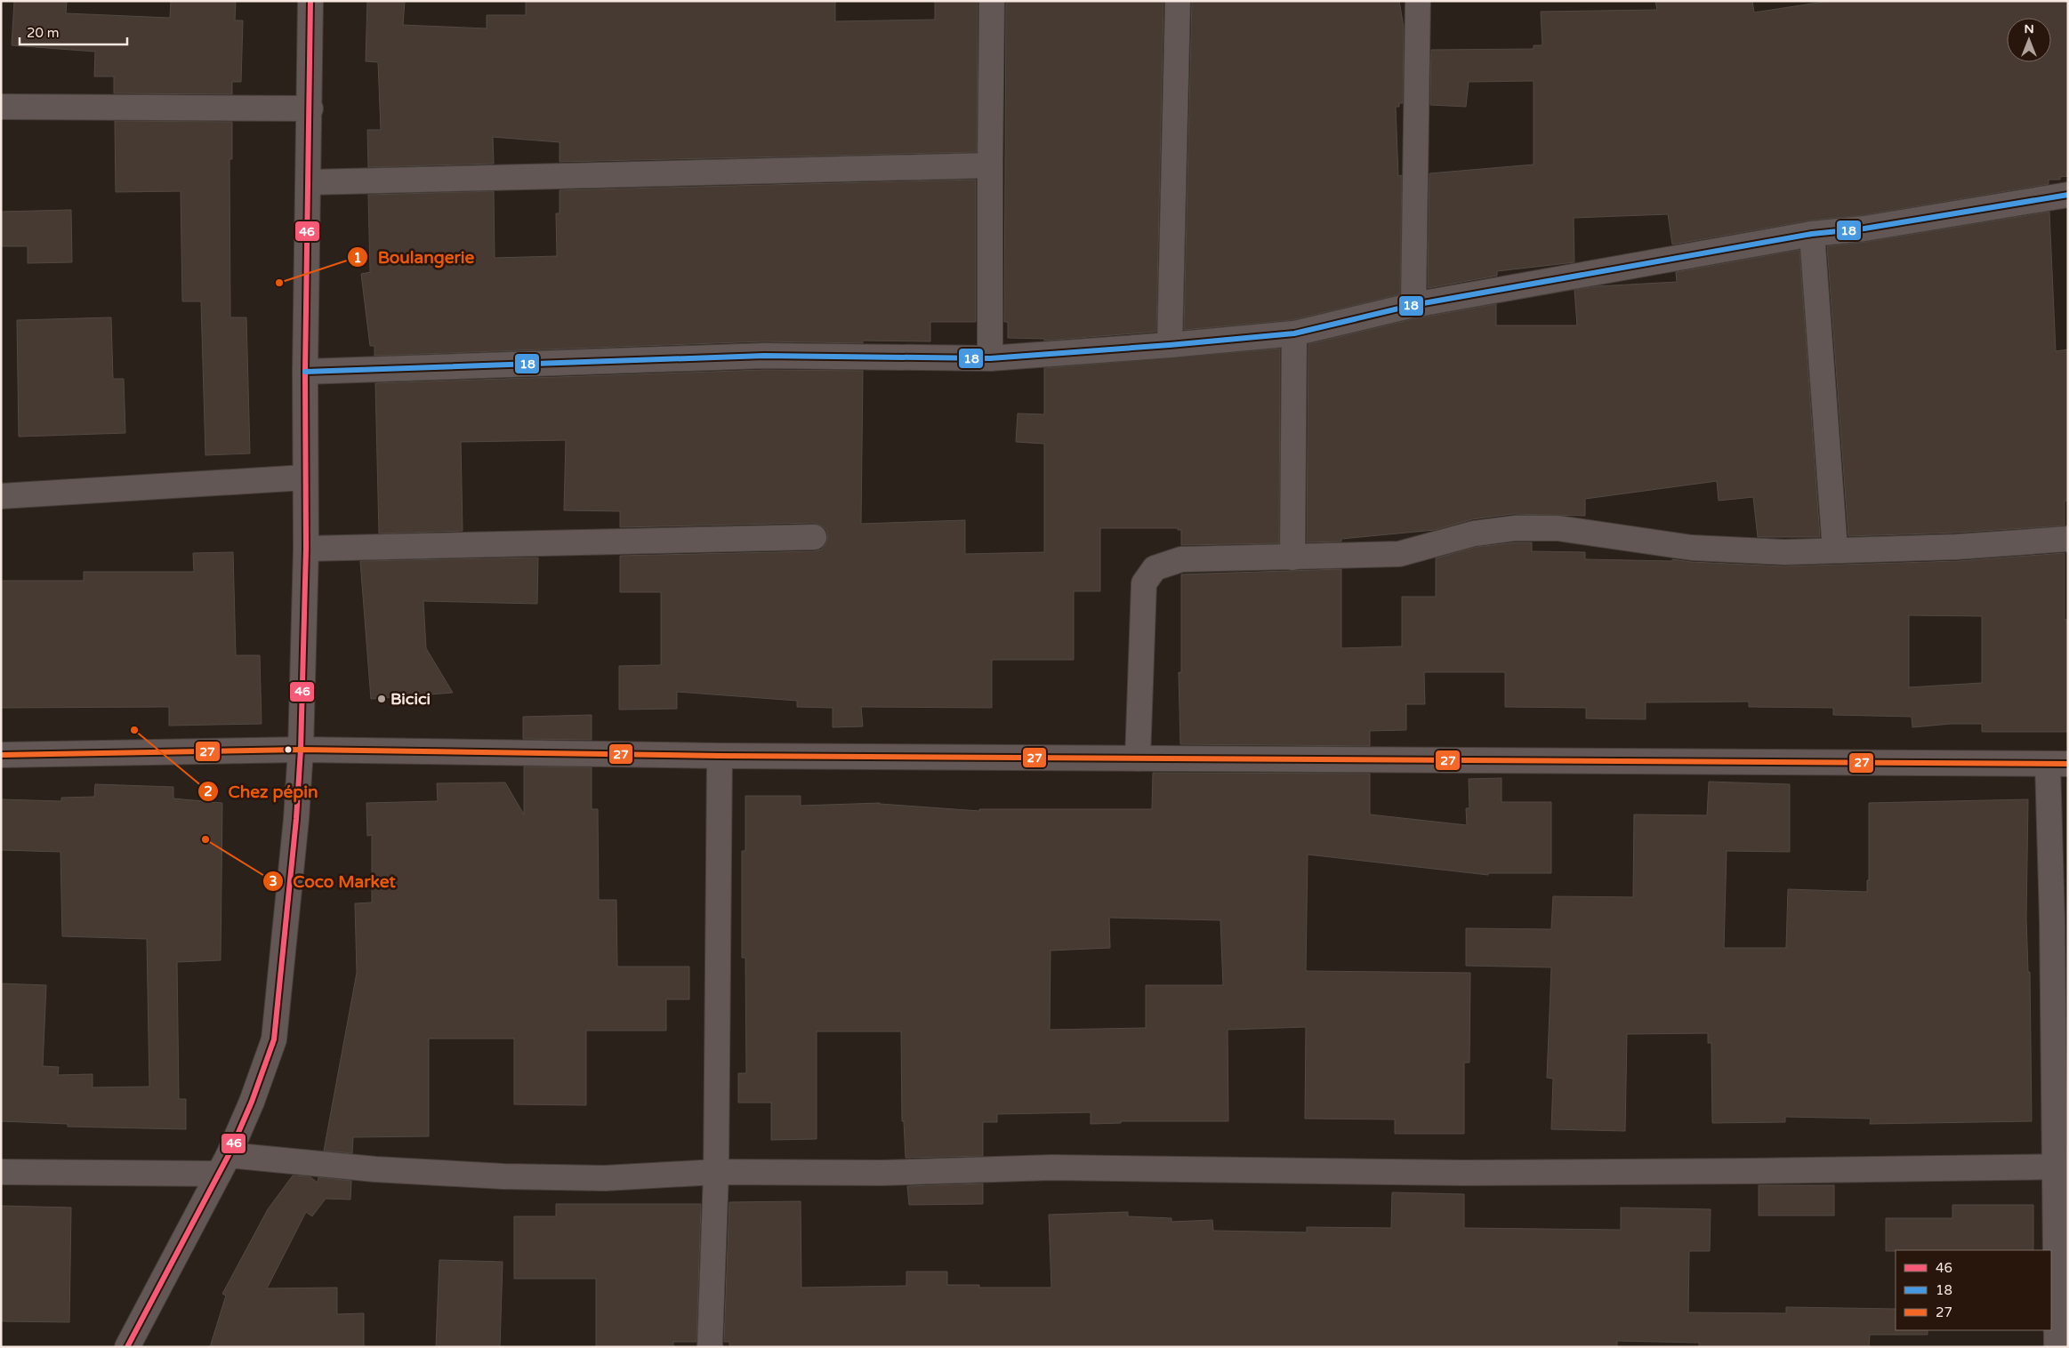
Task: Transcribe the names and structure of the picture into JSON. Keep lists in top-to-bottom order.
{
  "places": [
    "Boulangerie",
    "Bicici",
    "Chez pépin",
    "Coco Market"
  ],
  "lines": ["transit line 46", "transit line 18", "transit line 27"],
  "legend": ["46", "18", "27"],
  "scale_bar": "20 m",
  "north": "top"
}
